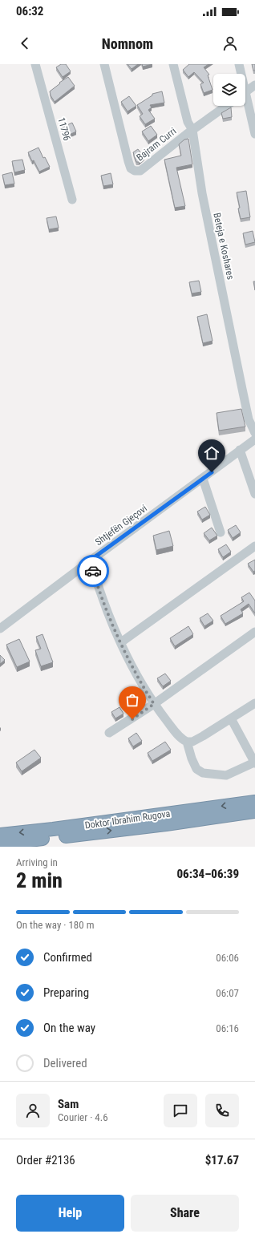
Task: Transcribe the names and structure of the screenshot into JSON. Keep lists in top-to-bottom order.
{
  "streets": {
    "highway": ["Doktor Ibrahim Rugova"],
    "street": [
      "11796",
      "Bajram Curri",
      "Beteja e Koshares",
      "Shtjefën Gjeçovi"
    ]
  },
  "crossings": [
    ["Bajram Curri", "Beteja e Koshares"]
  ],
  "page": {
    "status": "06:32",
    "header": "Nomnom",
    "heading": ["2 min", "Arriving in", "06:34–06:39"],
    "panel": [
      "Sam",
      "Courier · 4.6",
      "Order #2136",
      "$17.67"
    ],
    "bar": "On the way · 180 m",
    "list": [
      ["Confirmed", "06:06"],
      ["Preparing", "06:07"],
      ["On the way", "06:16"],
      "Delivered"
    ],
    "buttons": ["Help", "Share"]
  }
}
